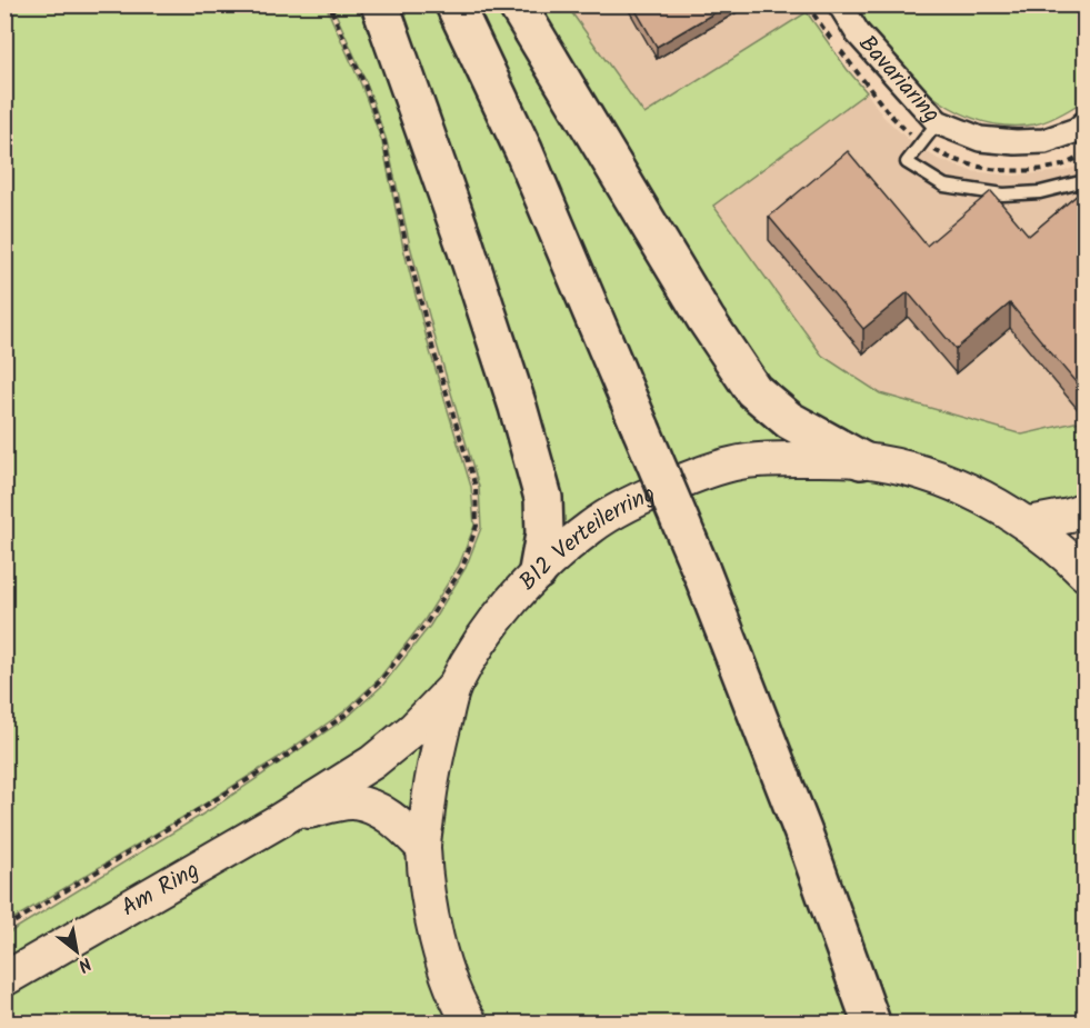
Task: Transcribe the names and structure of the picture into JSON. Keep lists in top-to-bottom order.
{
  "streets": {
    "main road": ["B12 Verteilerring", "Am Ring"],
    "street": ["Bavariaring"]
  },
  "crossings": [
    ["B12 Verteilerring", "Am Ring"]
  ],
  "north": "bottom right"
}
